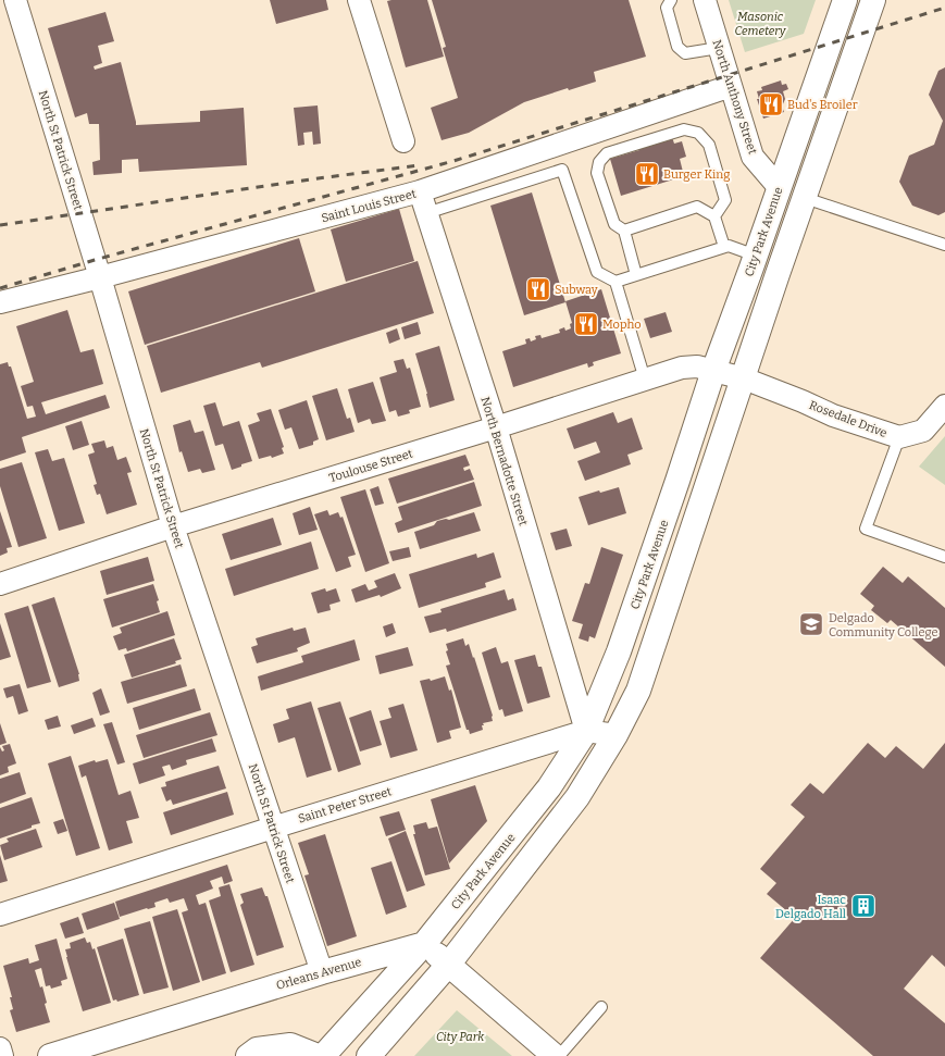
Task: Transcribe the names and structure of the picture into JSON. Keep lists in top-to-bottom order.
{
  "streets": {
    "main road": ["City Park Avenue", "Orleans Avenue"],
    "street": [
      "North Anthony Street",
      "North St Patrick Street",
      "Saint Louis Street",
      "Rosedale Drive",
      "North Bernadotte Street",
      "Toulouse Street",
      "Saint Peter Street"
    ]
  },
  "crossings": [
    ["North Anthony Street", "Saint Louis Street"],
    ["North Anthony Street", "City Park Avenue"],
    ["North St Patrick Street", "Saint Louis Street"],
    ["North St Patrick Street", "Toulouse Street"],
    ["North St Patrick Street", "Saint Peter Street"],
    ["North St Patrick Street", "Orleans Avenue"],
    ["Saint Louis Street", "North Bernadotte Street"],
    ["City Park Avenue", "North Bernadotte Street"],
    ["City Park Avenue", "Toulouse Street"],
    ["City Park Avenue", "Saint Peter Street"],
    ["City Park Avenue", "Orleans Avenue"],
    ["Rosedale Drive", "Toulouse Street"],
    ["North Bernadotte Street", "Toulouse Street"],
    ["North Bernadotte Street", "Saint Peter Street"]
  ],
  "parks": ["Masonic Cemetery", "City Park"],
  "places": {
    "restaurant": [
      "Bud's Broiler",
      "Burger King",
      "Subway",
      "Mopho"
    ],
    "school or university": ["Delgado Community College"],
    "building": ["Isaac Delgado Hall"]
  }
}
